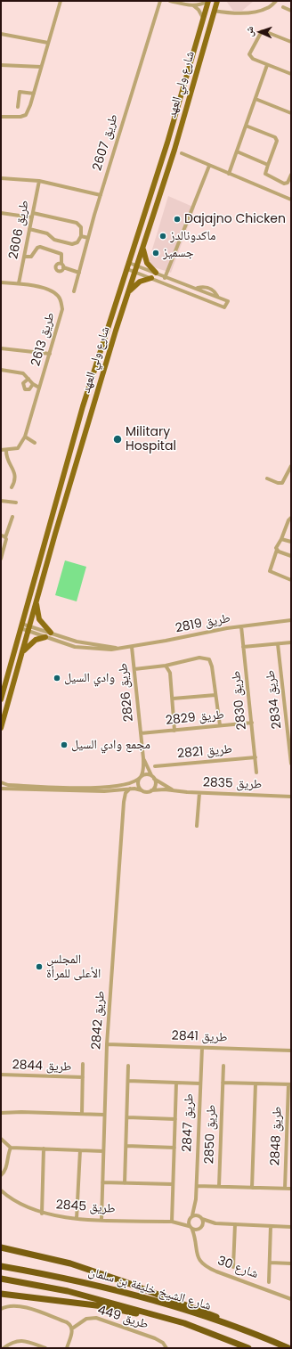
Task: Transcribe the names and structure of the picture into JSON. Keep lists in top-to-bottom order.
{
  "streets": {
    "highway": ["شارع الشيخ خليفة بن سلمان"],
    "main road": ["شارع ولي العهد"],
    "street": [
      "طريق 2607",
      "طريق 2606",
      "طريق 2613",
      "طريق 2819",
      "طريق 2826",
      "طريق 2834",
      "طريق 2830",
      "طريق 2829",
      "طريق 2821",
      "طريق 2835",
      "طريق 2842",
      "طريق 2841",
      "طريق 2844",
      "طريق 2847",
      "طريق 2850",
      "طريق 2848",
      "طريق 2845",
      "شارع 30",
      "طريق 449"
    ]
  },
  "crossings": [
    ["شارع ولي العهد", "طريق 2819"],
    ["طريق 2606", "طريق 2613"],
    ["طريق 2819", "طريق 2826"],
    ["طريق 2819", "طريق 2830"],
    ["طريق 2826", "طريق 2829"],
    ["طريق 2826", "طريق 2835"],
    ["طريق 2830", "طريق 2829"],
    ["طريق 2830", "طريق 2821"],
    ["طريق 2842", "طريق 2841"],
    ["طريق 2842", "طريق 2845"],
    ["طريق 2841", "طريق 2847"],
    ["طريق 2847", "طريق 2845"],
    ["طريق 2847", "شارع 30"],
    ["طريق 2845", "شارع 30"]
  ],
  "places": [
    "Dajajno Chicken",
    "ماكدونالدز",
    "جسميز",
    "Military Hospital",
    "وادي السيل",
    "مجمع وادي السيل",
    "المجلس الأعلى للمرأة"
  ],
  "north": "left"
}
